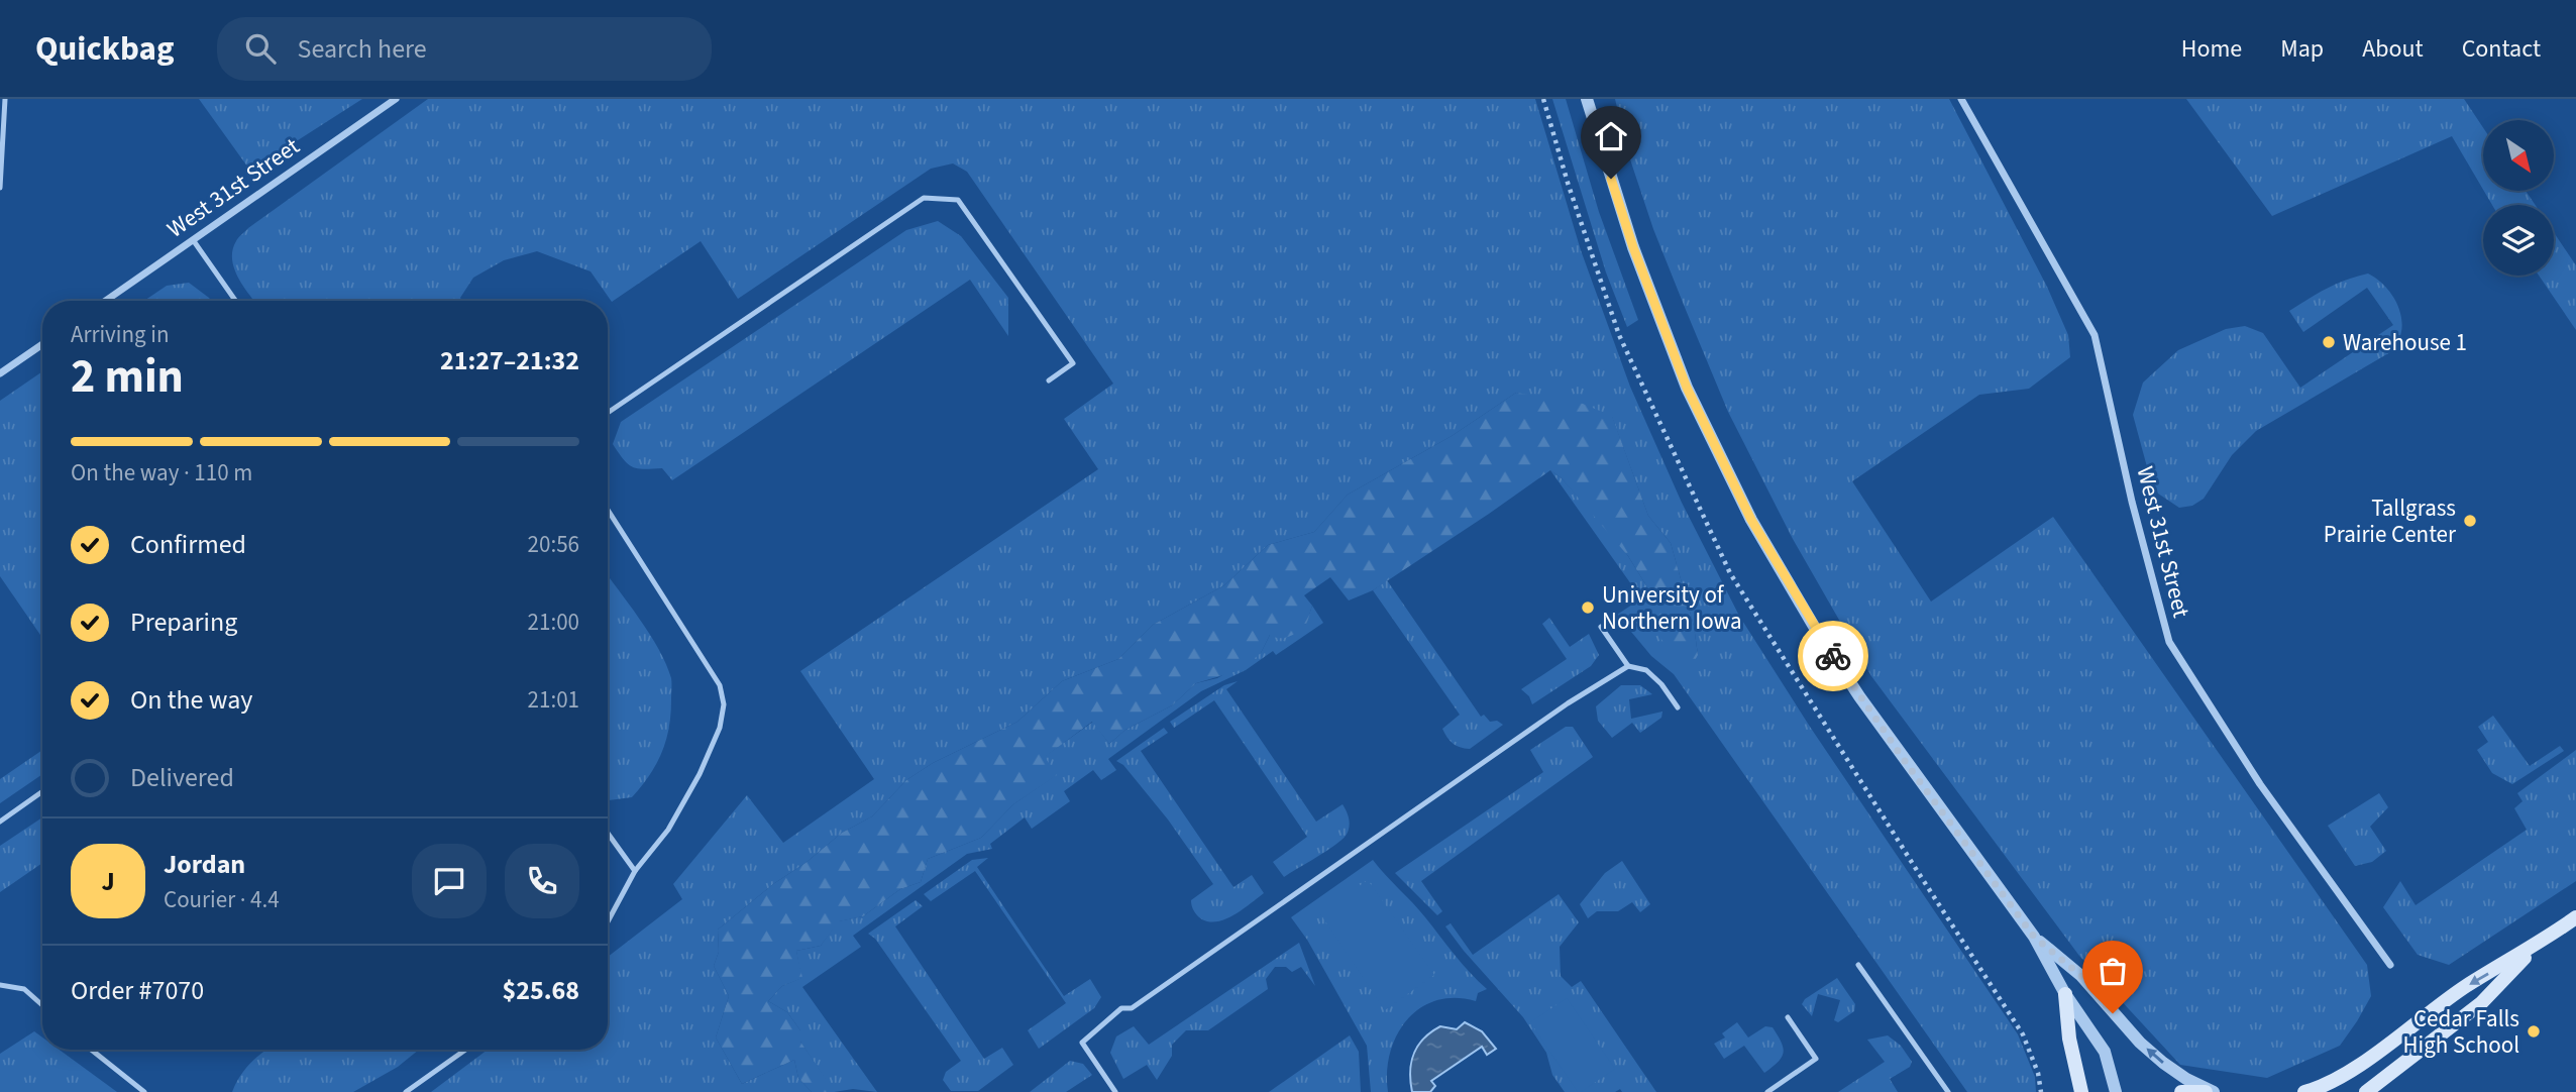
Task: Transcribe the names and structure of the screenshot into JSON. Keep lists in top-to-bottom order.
{
  "streets": {
    "street": ["West 31st Street"]
  },
  "places": [
    "Warehouse 1",
    "Tallgrass Prairie Center",
    "University of Northern Iowa",
    "Cedar Falls High School"
  ],
  "north": "bottom right",
  "page": {
    "header": "Quickbag",
    "search": "Search here",
    "nav": [
      "Home",
      "Map",
      "About",
      "Contact"
    ],
    "heading": ["2 min", "Arriving in", "21:27–21:32"],
    "panel": [
      "Jordan",
      "Courier · 4.4",
      "Order #7070",
      "$25.68"
    ],
    "bar": "On the way · 110 m",
    "list": [
      ["Confirmed", "20:56"],
      ["Preparing", "21:00"],
      ["On the way", "21:01"],
      "Delivered"
    ],
    "round": "J"
  }
}
